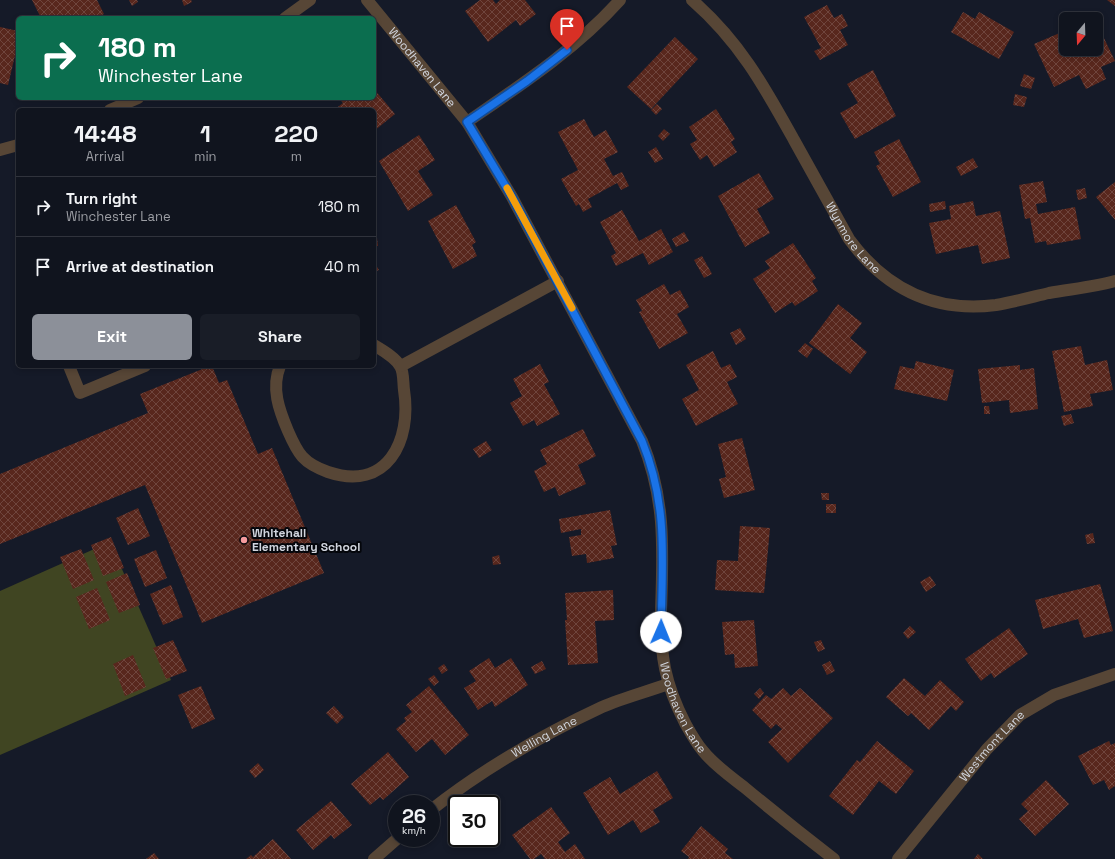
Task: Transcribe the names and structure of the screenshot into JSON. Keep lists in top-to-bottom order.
{
  "streets": {
    "street": [
      "Woodhaven Lane",
      "Wynmore Lane",
      "Welling Lane",
      "Westmont Lane"
    ]
  },
  "crossings": [
    ["Woodhaven Lane", "Welling Lane"]
  ],
  "places": ["Whitehall Elementary School"],
  "north": "bottom",
  "page": {
    "turn": ["180 m", "Winchester Lane"],
    "eta": [
      "14:48",
      "Arrival",
      "1",
      "min",
      "220",
      "m"
    ],
    "list": [
      {
        "name": "Turn right",
        "note": "Winchester Lane",
        "value": "180 m"
      },
      {
        "name": "Arrive at destination",
        "value": "40 m"
      }
    ],
    "buttons": ["Exit", "Share"],
    "speed": "26 km/h",
    "limit": "30"
  }
}
